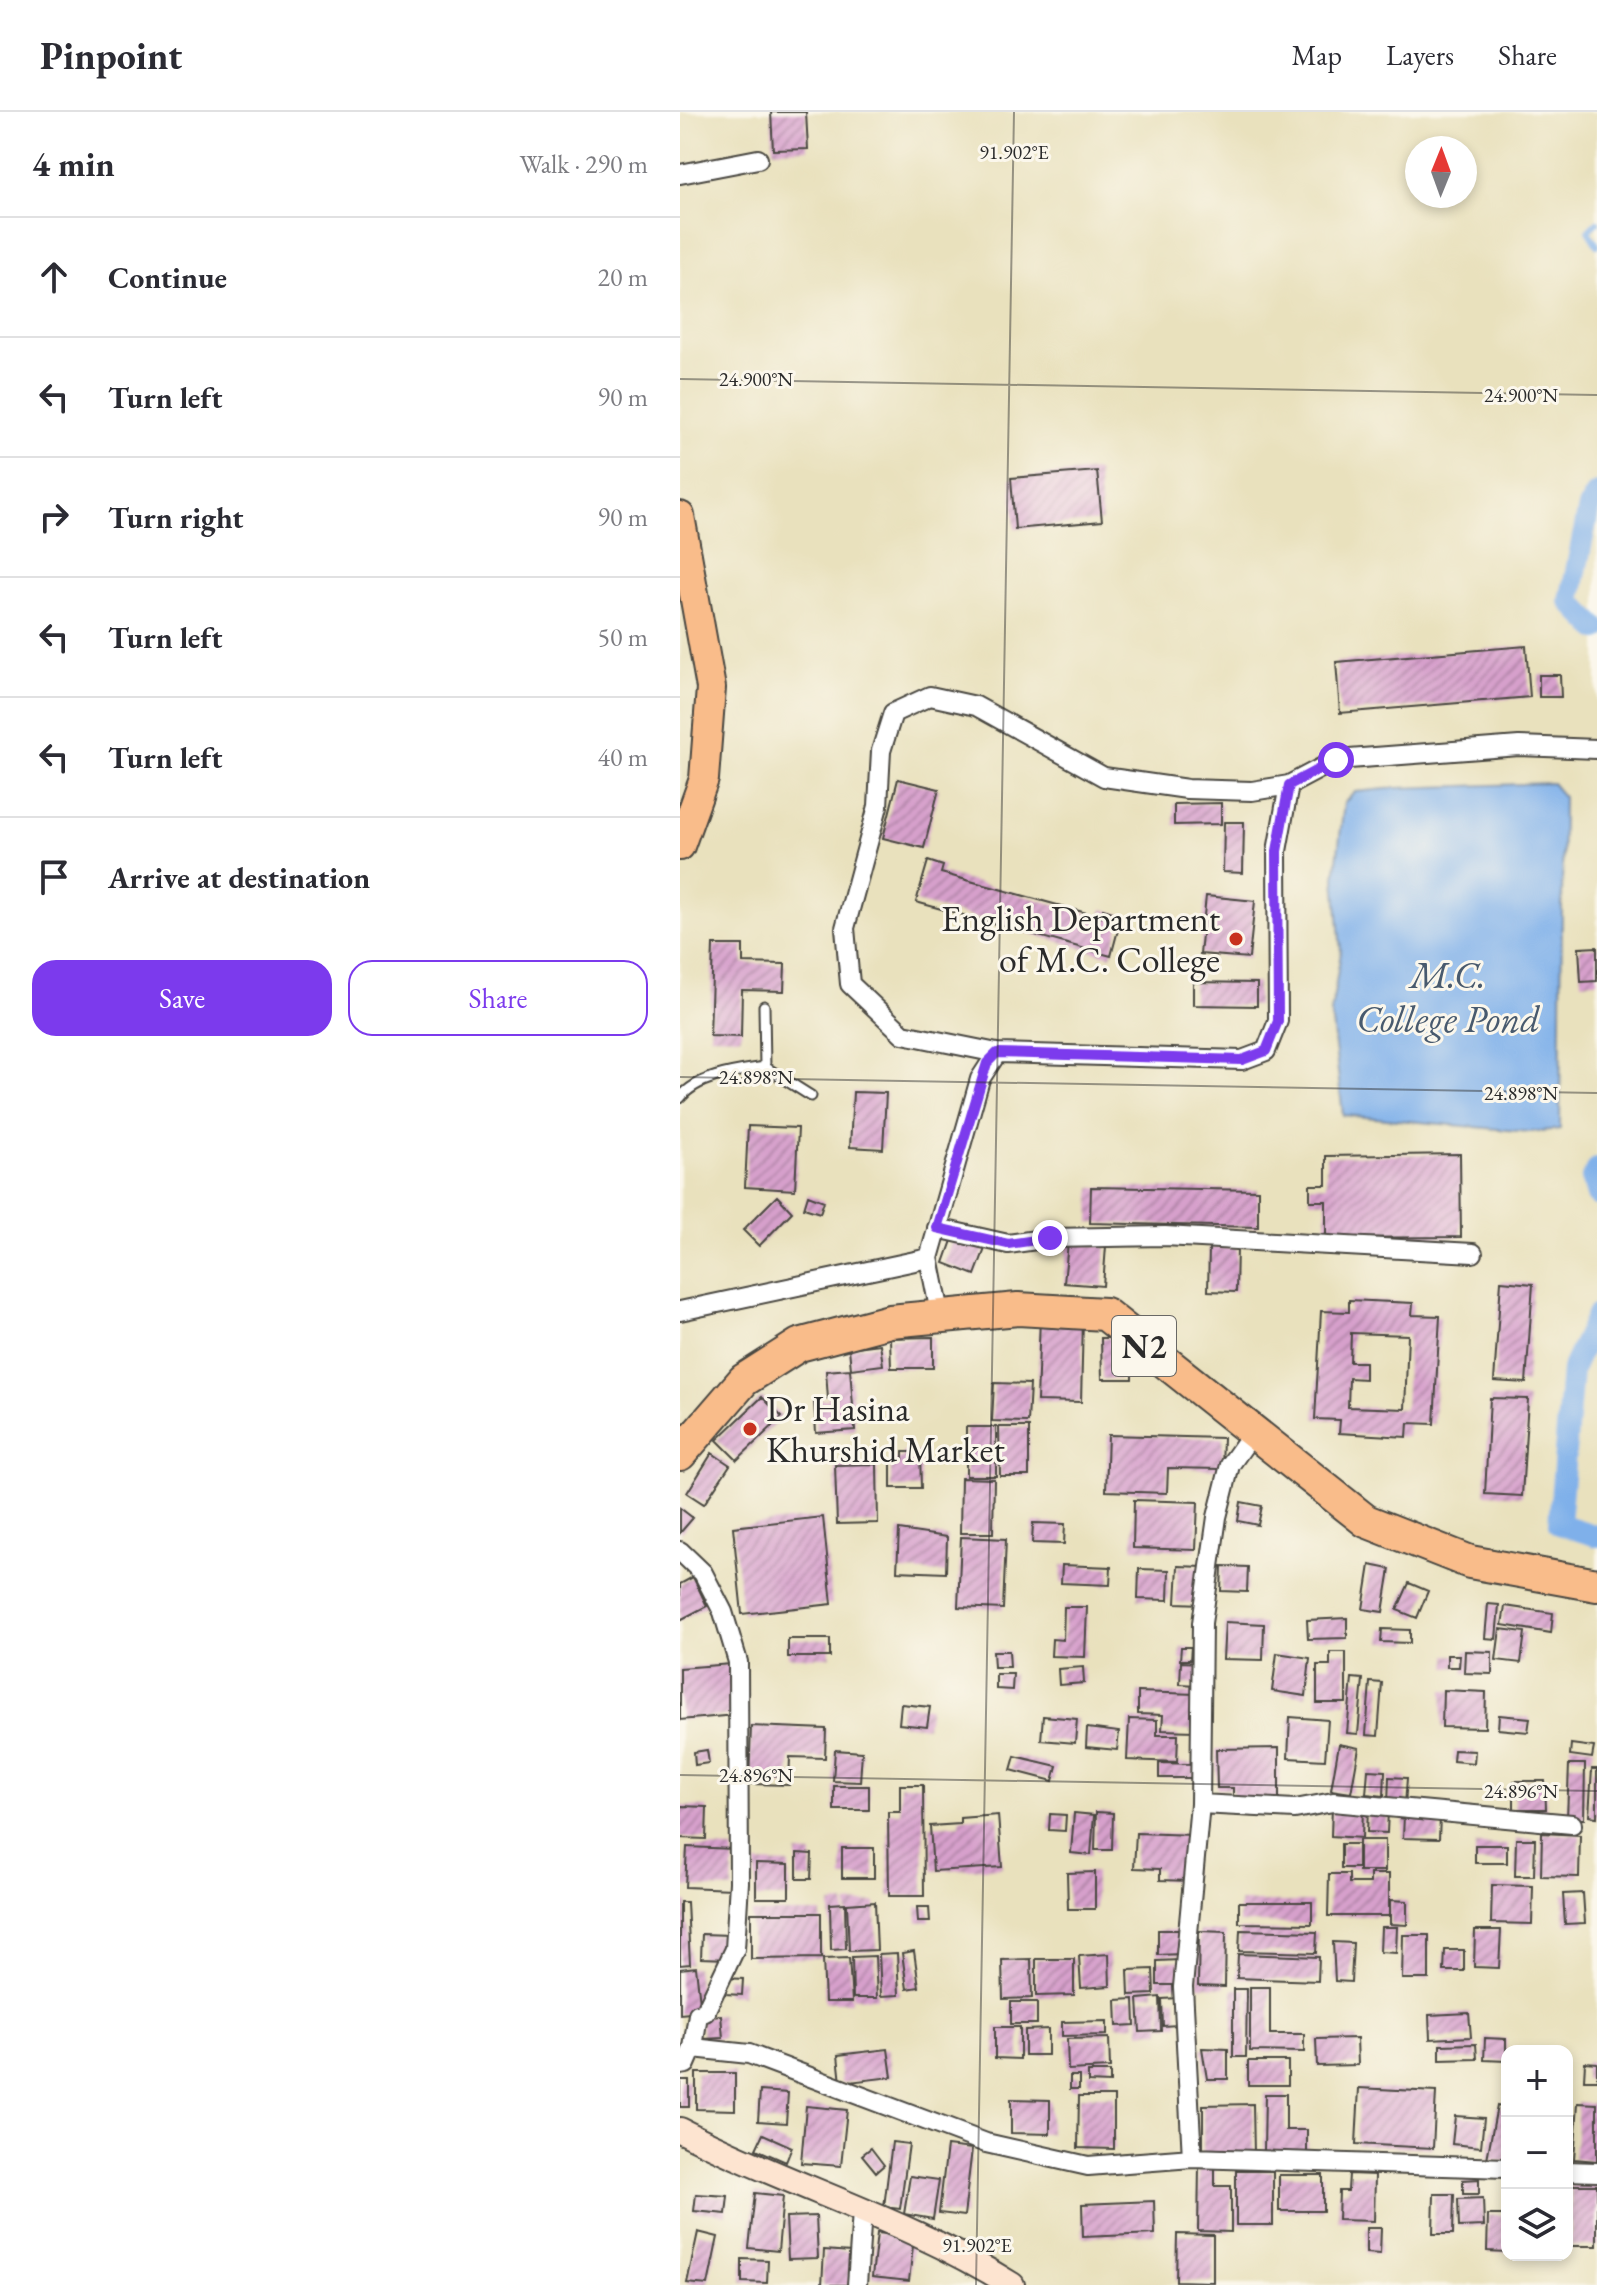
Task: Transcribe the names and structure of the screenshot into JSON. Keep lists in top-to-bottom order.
{
  "streets": {
    "highway": ["N2"]
  },
  "water": ["M.C. College Pond"],
  "places": ["English Department of M.C. College", "Dr Hasina Khurshid Market"],
  "north": "top",
  "page": {
    "header": "Pinpoint",
    "nav": ["Map", "Layers", "Share"],
    "heading": ["4 min", "Walk · 290 m"],
    "list": [
      ["Continue", "20 m"],
      ["Turn left", "90 m"],
      ["Turn right", "90 m"],
      ["Turn left", "50 m"],
      ["Turn left", "40 m"],
      "Arrive at destination"
    ],
    "buttons": ["Save", "Share"],
    "map_buttons": ["+", "−"]
  },
  "coordinates": [
    "91.902°E",
    "24.900°N",
    "24.898°N",
    "24.896°N"
  ]
}
